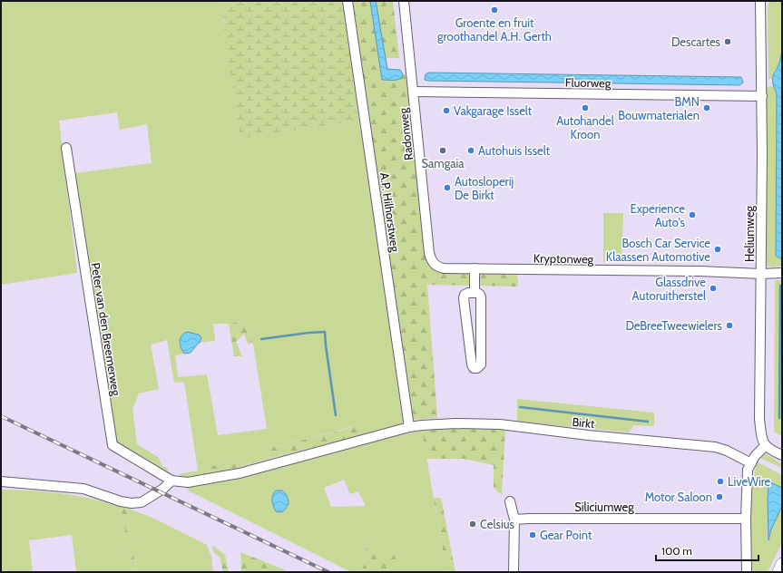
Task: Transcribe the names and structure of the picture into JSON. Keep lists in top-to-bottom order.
{
  "streets": {
    "street": [
      "Fluorweg",
      "Radonweg",
      "A.P. Hilhorstweg",
      "Heliumweg",
      "Kryptonweg",
      "Peter van den Breemerweg",
      "Birkt",
      "Siliciumweg"
    ]
  },
  "crossings": [
    ["Fluorweg", "Radonweg"],
    ["Fluorweg", "Heliumweg"],
    ["Radonweg", "Kryptonweg"],
    ["A.P. Hilhorstweg", "Peter van den Breemerweg"],
    ["A.P. Hilhorstweg", "Birkt"],
    ["Heliumweg", "Kryptonweg"],
    ["Peter van den Breemerweg", "Birkt"]
  ],
  "places": [
    "Groente en fruit groothandel A.H. Gerth",
    "Descartes",
    "Autohandel Kroon",
    "BMN Bouwmaterialen",
    "Vakgarage Isselt",
    "Samgaia",
    "Autohuis Isselt",
    "Autosloperij De Birkt",
    "Experience Auto's",
    "Bosch Car Service Klaassen Automotive",
    "Glassdrive Autoruitherstel",
    "DeBreeTweewielers",
    "LiveWire",
    "Motor Saloon",
    "Celsius",
    "Gear Point"
  ],
  "scale_bar": "100 m"
}
